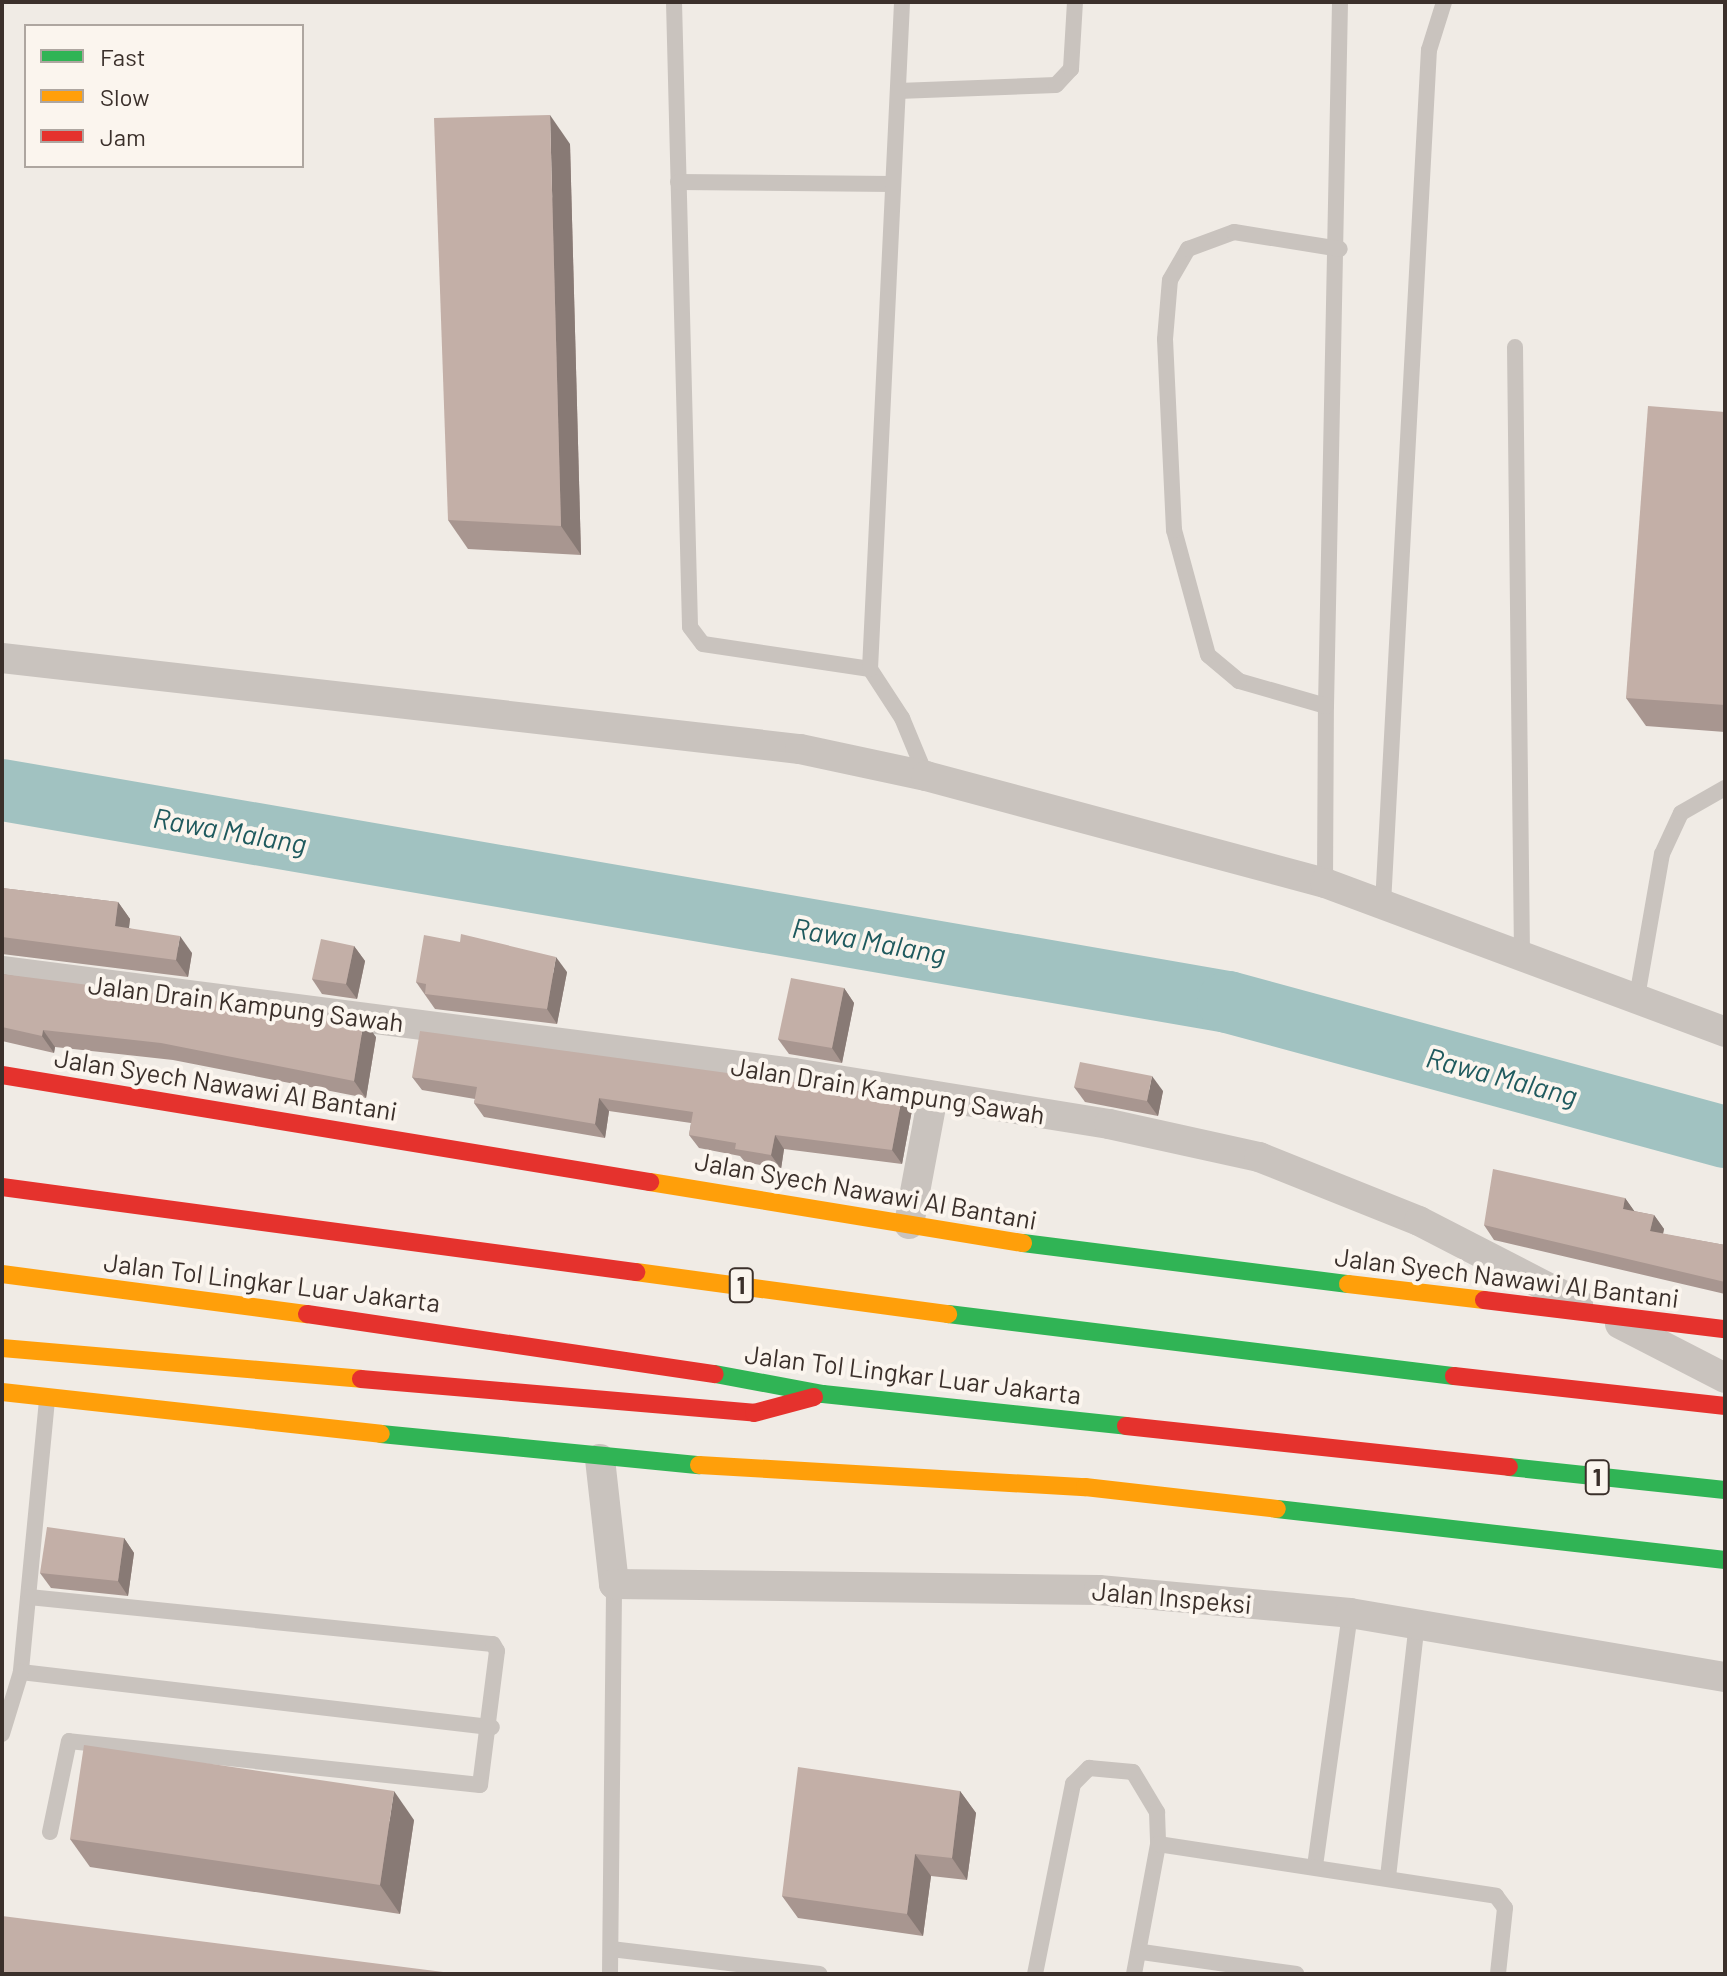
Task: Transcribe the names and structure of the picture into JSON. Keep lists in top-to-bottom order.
{
  "streets": {
    "highway": ["Jalan Syech Nawawi Al Bantani", "Jalan Tol Lingkar Luar Jakarta", "1"],
    "street": ["Jalan Drain Kampung Sawah", "Jalan Inspeksi"]
  },
  "water": ["Rawa Malang"],
  "legend": ["Fast", "Slow", "Jam"]
}
